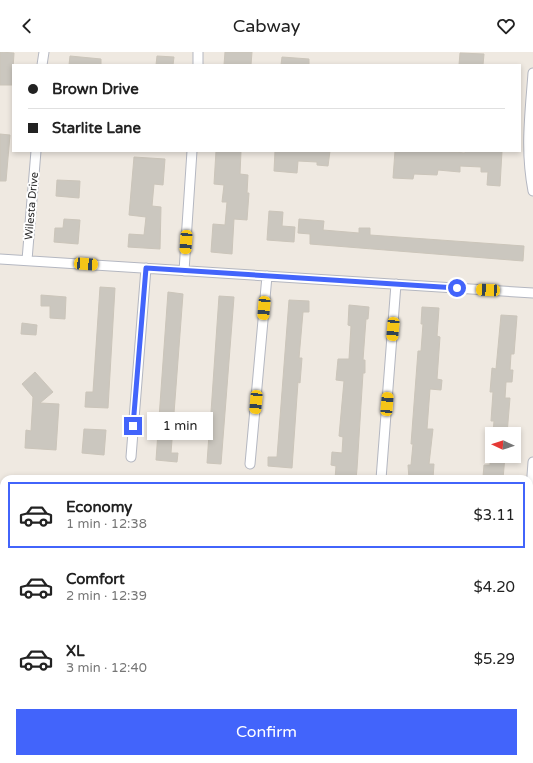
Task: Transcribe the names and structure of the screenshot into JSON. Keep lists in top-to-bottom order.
{
  "streets": {
    "street": ["Wilesta Drive"]
  },
  "north": "left",
  "page": {
    "header": "Cabway",
    "banner": ["Brown Drive", "Starlite Lane"],
    "bubble": "1 min",
    "list": [
      {
        "name": "Economy",
        "note": "1 min · 12:38",
        "value": "$3.11"
      },
      {
        "name": "Comfort",
        "note": "2 min · 12:39",
        "value": "$4.20"
      },
      {
        "name": "XL",
        "note": "3 min · 12:40",
        "value": "$5.29"
      }
    ],
    "buttons": "Confirm"
  }
}
